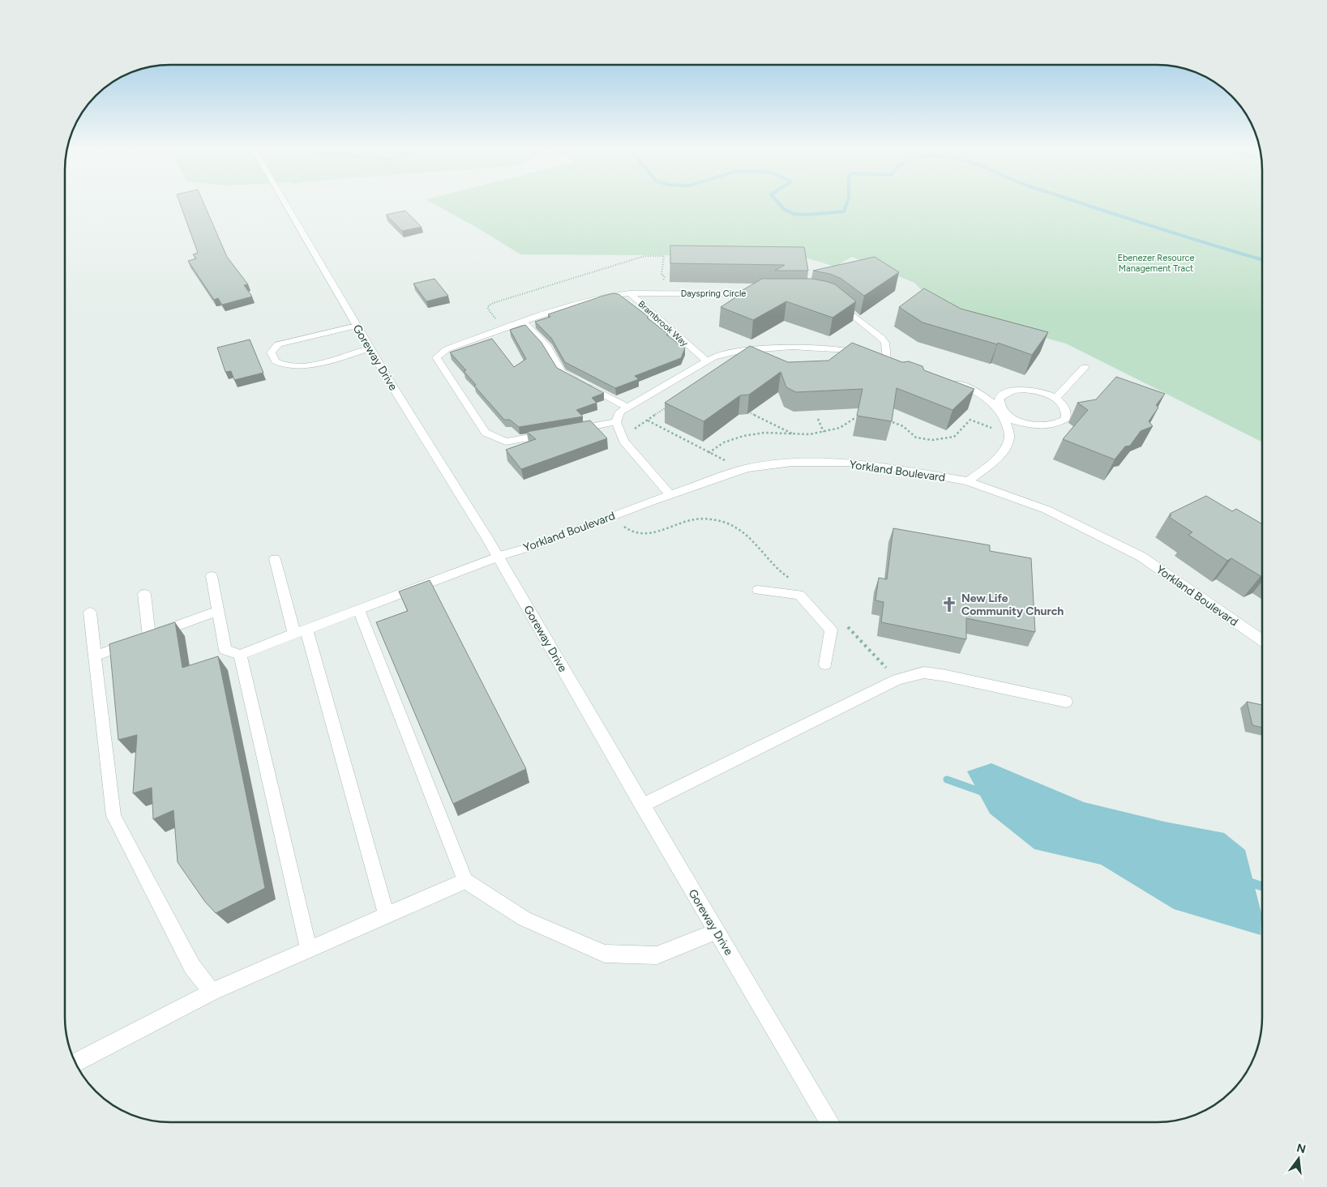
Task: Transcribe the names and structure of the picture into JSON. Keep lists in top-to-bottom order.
{
  "streets": {
    "street": [
      "Dayspring Circle",
      "Brambrook Way",
      "Goreway Drive",
      "Yorkland Boulevard"
    ]
  },
  "crossings": [
    ["Dayspring Circle", "Brambrook Way"],
    ["Goreway Drive", "Yorkland Boulevard"]
  ],
  "parks": ["Ebenezer Resource Management Tract"],
  "places": {
    "church": ["New Life Community Church"]
  },
  "north": "top"
}
